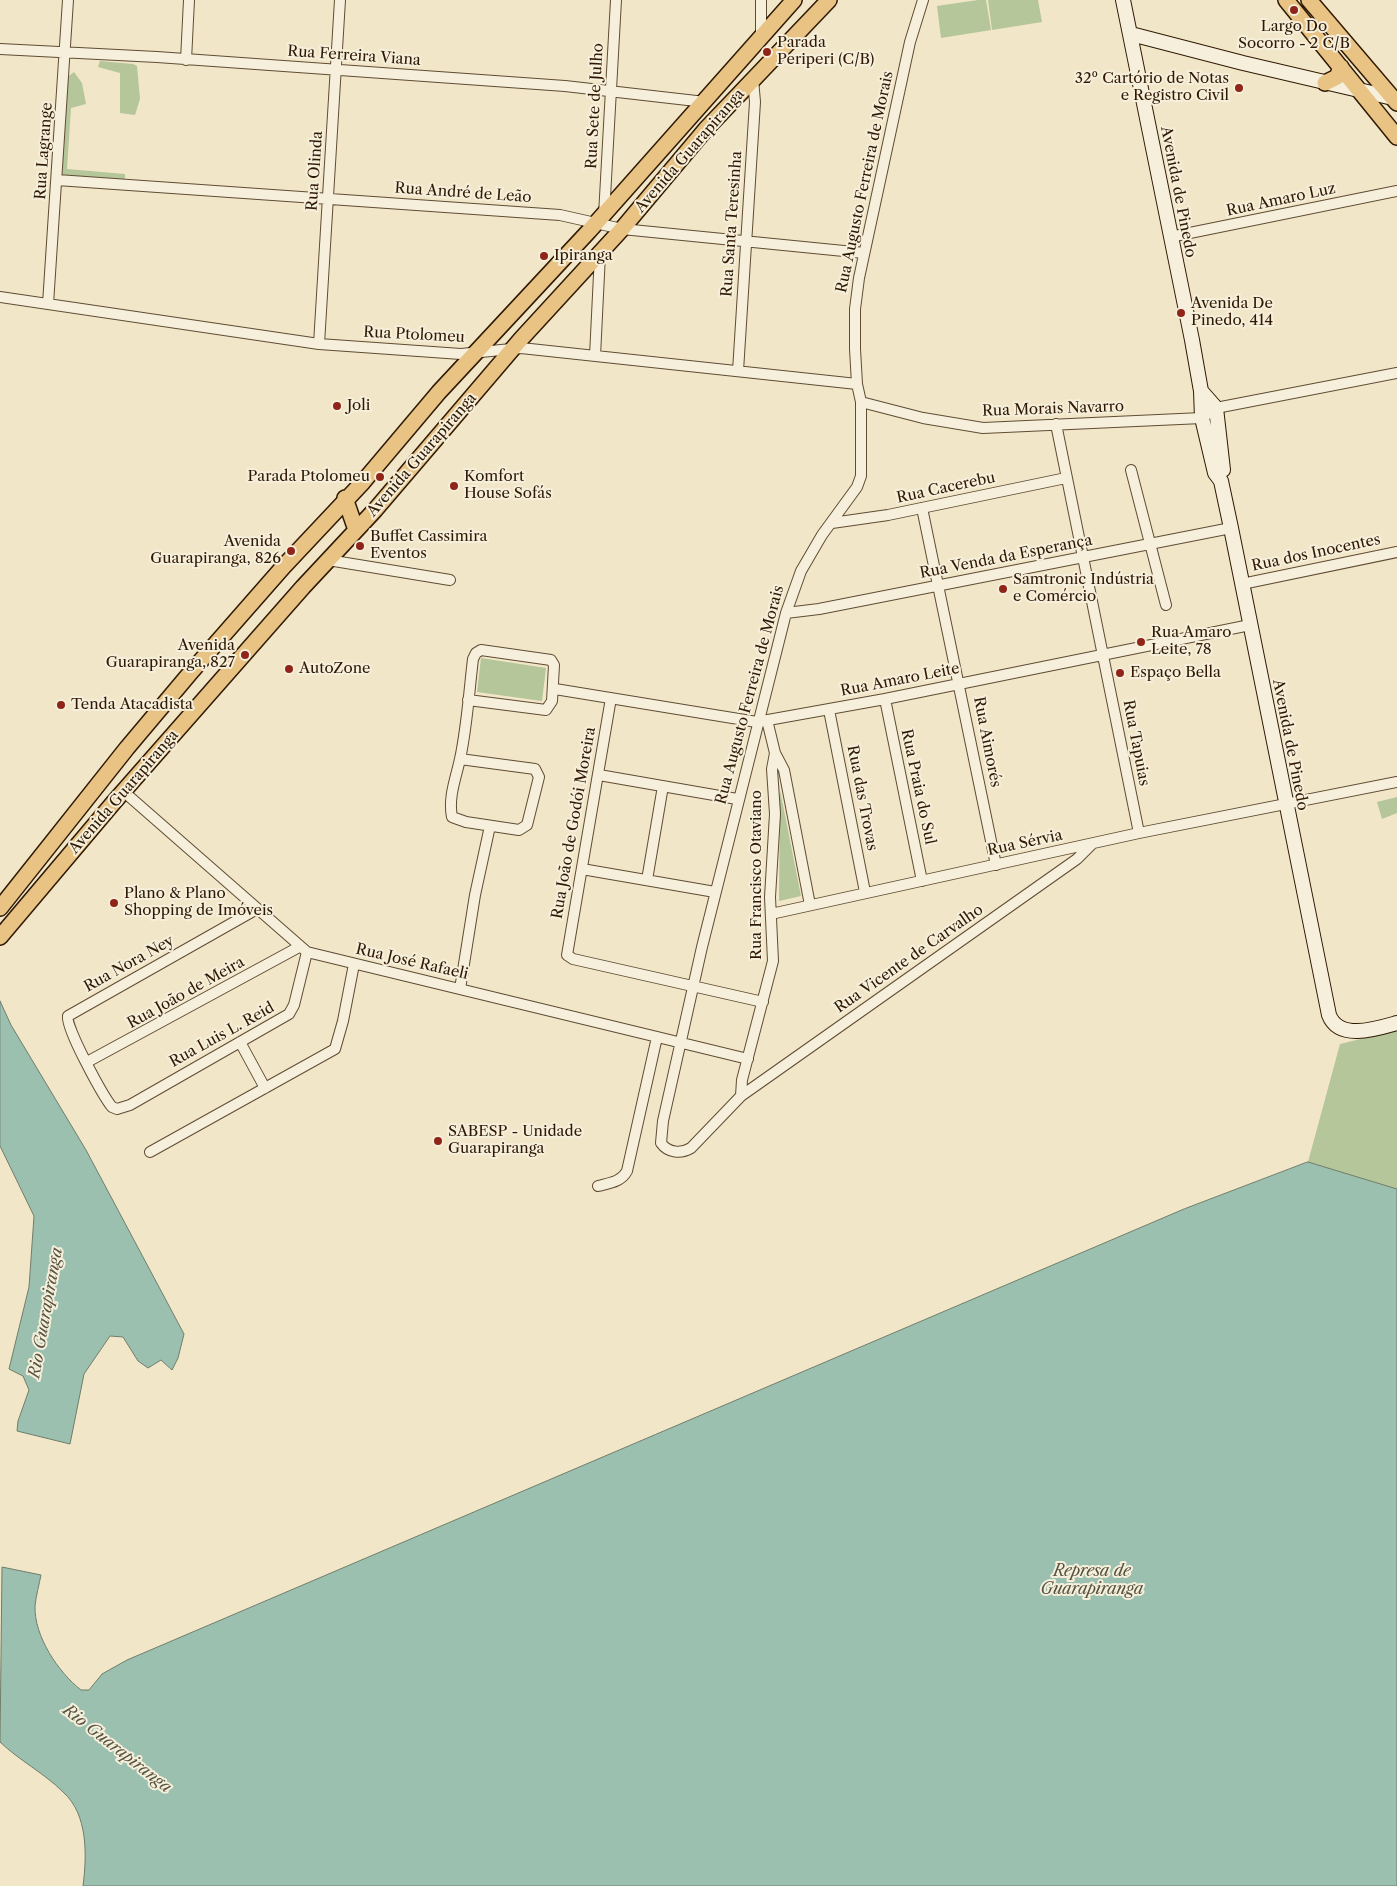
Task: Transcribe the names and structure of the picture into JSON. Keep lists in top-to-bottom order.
{
  "streets": {
    "main road": ["Avenida Guarapiranga"],
    "street": [
      "Rua Ferreira Viana",
      "Rua Sete de Julho",
      "Rua Lagrange",
      "Rua Olinda",
      "Rua Augusto Ferreira de Morais",
      "Avenida de Pinedo",
      "Rua André de Leão",
      "Rua Amaro Luz",
      "Rua Santa Teresinha",
      "Rua Ptolomeu",
      "Rua Morais Navarro",
      "Rua Cacerebu",
      "Rua dos Inocentes",
      "Rua Venda da Esperança",
      "Rua Amaro Leite",
      "Rua Aimorés",
      "Rua Tapuias",
      "Rua Praia do Sul",
      "Rua das Trovas",
      "Rua João de Godói Moreira",
      "Rua Sérvia",
      "Rua Francisco Otaviano",
      "Rua Vicente de Carvalho",
      "Rua José Rafaeli",
      "Rua Nora Ney",
      "Rua João de Meira",
      "Rua Luis L. Reid"
    ]
  },
  "crossings": [
    ["Rua Ferreira Viana", "Rua Sete de Julho"],
    ["Rua Ferreira Viana", "Rua Lagrange"],
    ["Rua Ferreira Viana", "Avenida Guarapiranga"],
    ["Rua Ferreira Viana", "Rua Olinda"],
    ["Rua Sete de Julho", "Avenida Guarapiranga"],
    ["Rua Sete de Julho", "Rua André de Leão"],
    ["Rua Lagrange", "Rua André de Leão"],
    ["Rua Lagrange", "Rua Ptolomeu"],
    ["Avenida Guarapiranga", "Rua André de Leão"],
    ["Avenida Guarapiranga", "Rua Santa Teresinha"],
    ["Avenida Guarapiranga", "Rua Ptolomeu"],
    ["Avenida Guarapiranga", "Rua José Rafaeli"],
    ["Rua Olinda", "Rua André de Leão"],
    ["Rua Olinda", "Rua Ptolomeu"],
    ["Rua Augusto Ferreira de Morais", "Rua André de Leão"],
    ["Rua Augusto Ferreira de Morais", "Rua Ptolomeu"],
    ["Rua Augusto Ferreira de Morais", "Rua Morais Navarro"],
    ["Rua Augusto Ferreira de Morais", "Rua Cacerebu"],
    ["Rua Augusto Ferreira de Morais", "Rua Venda da Esperança"],
    ["Rua Augusto Ferreira de Morais", "Rua Amaro Leite"],
    ["Rua Augusto Ferreira de Morais", "Rua João de Godói Moreira"],
    ["Rua Augusto Ferreira de Morais", "Rua Francisco Otaviano"],
    ["Rua Augusto Ferreira de Morais", "Rua Vicente de Carvalho"],
    ["Rua Augusto Ferreira de Morais", "Rua José Rafaeli"],
    ["Avenida de Pinedo", "Rua Amaro Luz"],
    ["Avenida de Pinedo", "Rua Morais Navarro"],
    ["Avenida de Pinedo", "Rua dos Inocentes"],
    ["Avenida de Pinedo", "Rua Venda da Esperança"],
    ["Avenida de Pinedo", "Rua Amaro Leite"],
    ["Avenida de Pinedo", "Rua Sérvia"],
    ["Rua André de Leão", "Rua Santa Teresinha"],
    ["Rua Santa Teresinha", "Rua Ptolomeu"],
    ["Rua Morais Navarro", "Rua Tapuias"],
    ["Rua Cacerebu", "Rua Aimorés"],
    ["Rua Cacerebu", "Rua Tapuias"],
    ["Rua Venda da Esperança", "Rua Aimorés"],
    ["Rua Venda da Esperança", "Rua Tapuias"],
    ["Rua Amaro Leite", "Rua Aimorés"],
    ["Rua Amaro Leite", "Rua Tapuias"],
    ["Rua Amaro Leite", "Rua Praia do Sul"],
    ["Rua Amaro Leite", "Rua das Trovas"],
    ["Rua Amaro Leite", "Rua João de Godói Moreira"],
    ["Rua Amaro Leite", "Rua Francisco Otaviano"],
    ["Rua Aimorés", "Rua Sérvia"],
    ["Rua Tapuias", "Rua Sérvia"],
    ["Rua Praia do Sul", "Rua Sérvia"],
    ["Rua das Trovas", "Rua Sérvia"],
    ["Rua Sérvia", "Rua Francisco Otaviano"],
    ["Rua Sérvia", "Rua Vicente de Carvalho"],
    ["Rua Francisco Otaviano", "Rua Vicente de Carvalho"],
    ["Rua Francisco Otaviano", "Rua José Rafaeli"],
    ["Rua José Rafaeli", "Rua Nora Ney"],
    ["Rua José Rafaeli", "Rua João de Meira"],
    ["Rua José Rafaeli", "Rua Luis L. Reid"],
    ["Rua Nora Ney", "Rua João de Meira"],
    ["Rua Nora Ney", "Rua Luis L. Reid"],
    ["Rua João de Meira", "Rua Luis L. Reid"]
  ],
  "water": ["Rio Guarapiranga", "Represa de Guarapiranga"],
  "places": [
    "Largo Do Socorro - 2 C/B",
    "Parada Periperi (C/B)",
    "32º Cartório de Notas e Registro Civil",
    "Ipiranga",
    "Avenida De Pinedo, 414",
    "Joli",
    "Parada Ptolomeu",
    "Komfort House Sofás",
    "Buffet Cassimira Eventos",
    "Avenida Guarapiranga, 826",
    "Samtronic Indústria e Comércio",
    "Rua Amaro Leite, 78",
    "Avenida Guarapiranga, 827",
    "AutoZone",
    "Espaço Bella",
    "Tenda Atacadista",
    "Plano & Plano Shopping de Imóveis",
    "SABESP - Unidade Guarapiranga"
  ]
}
